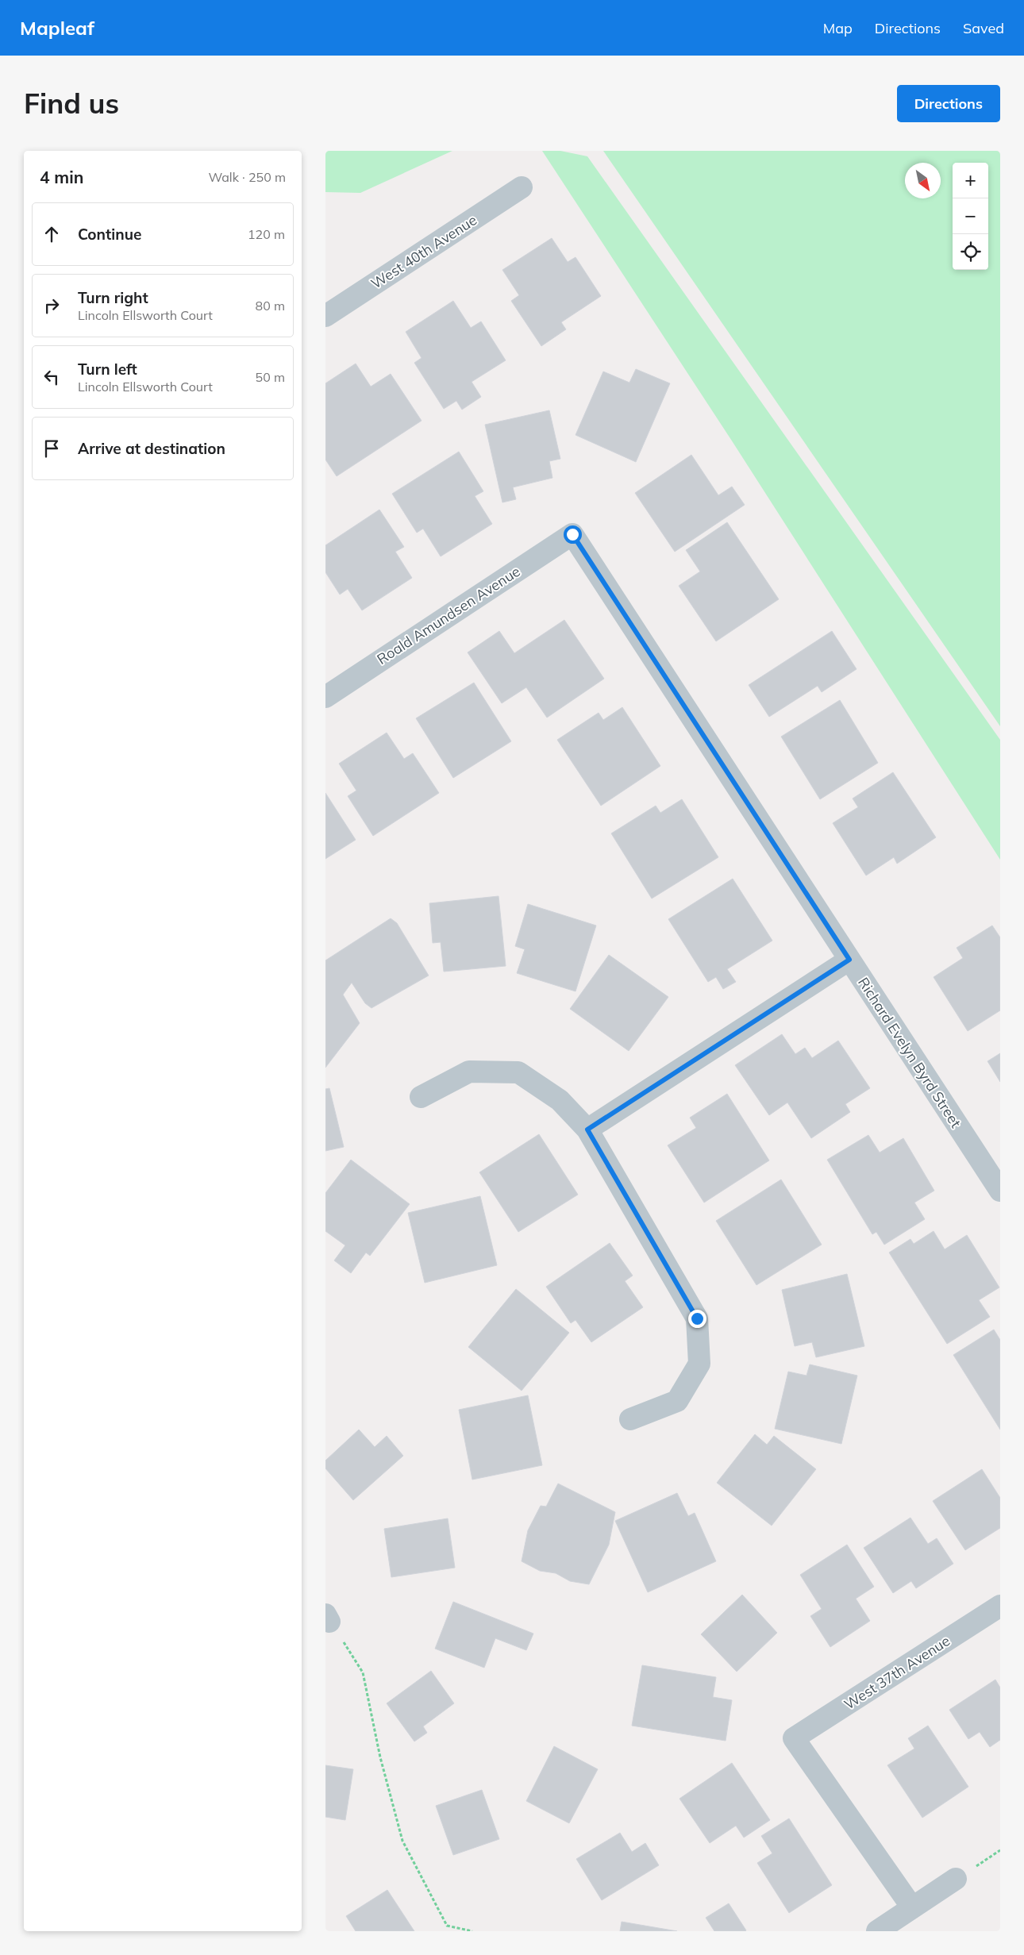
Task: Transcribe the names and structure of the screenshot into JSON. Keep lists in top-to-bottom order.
{
  "streets": {
    "street": [
      "West 40th Avenue",
      "Roald Amundsen Avenue",
      "Richard Evelyn Byrd Street",
      "West 37th Avenue"
    ]
  },
  "crossings": [
    ["Roald Amundsen Avenue", "Richard Evelyn Byrd Street"]
  ],
  "north": "bottom right",
  "page": {
    "header": "Mapleaf",
    "nav": ["Map", "Directions", "Saved"],
    "buttons": "Directions",
    "title": "Find us",
    "heading": ["4 min", "Walk · 250 m"],
    "map_buttons": ["+", "−"],
    "list": [
      ["Continue", "120 m"],
      ["Turn right", "Lincoln Ellsworth Court", "80 m"],
      ["Turn left", "Lincoln Ellsworth Court", "50 m"],
      "Arrive at destination"
    ]
  }
}
